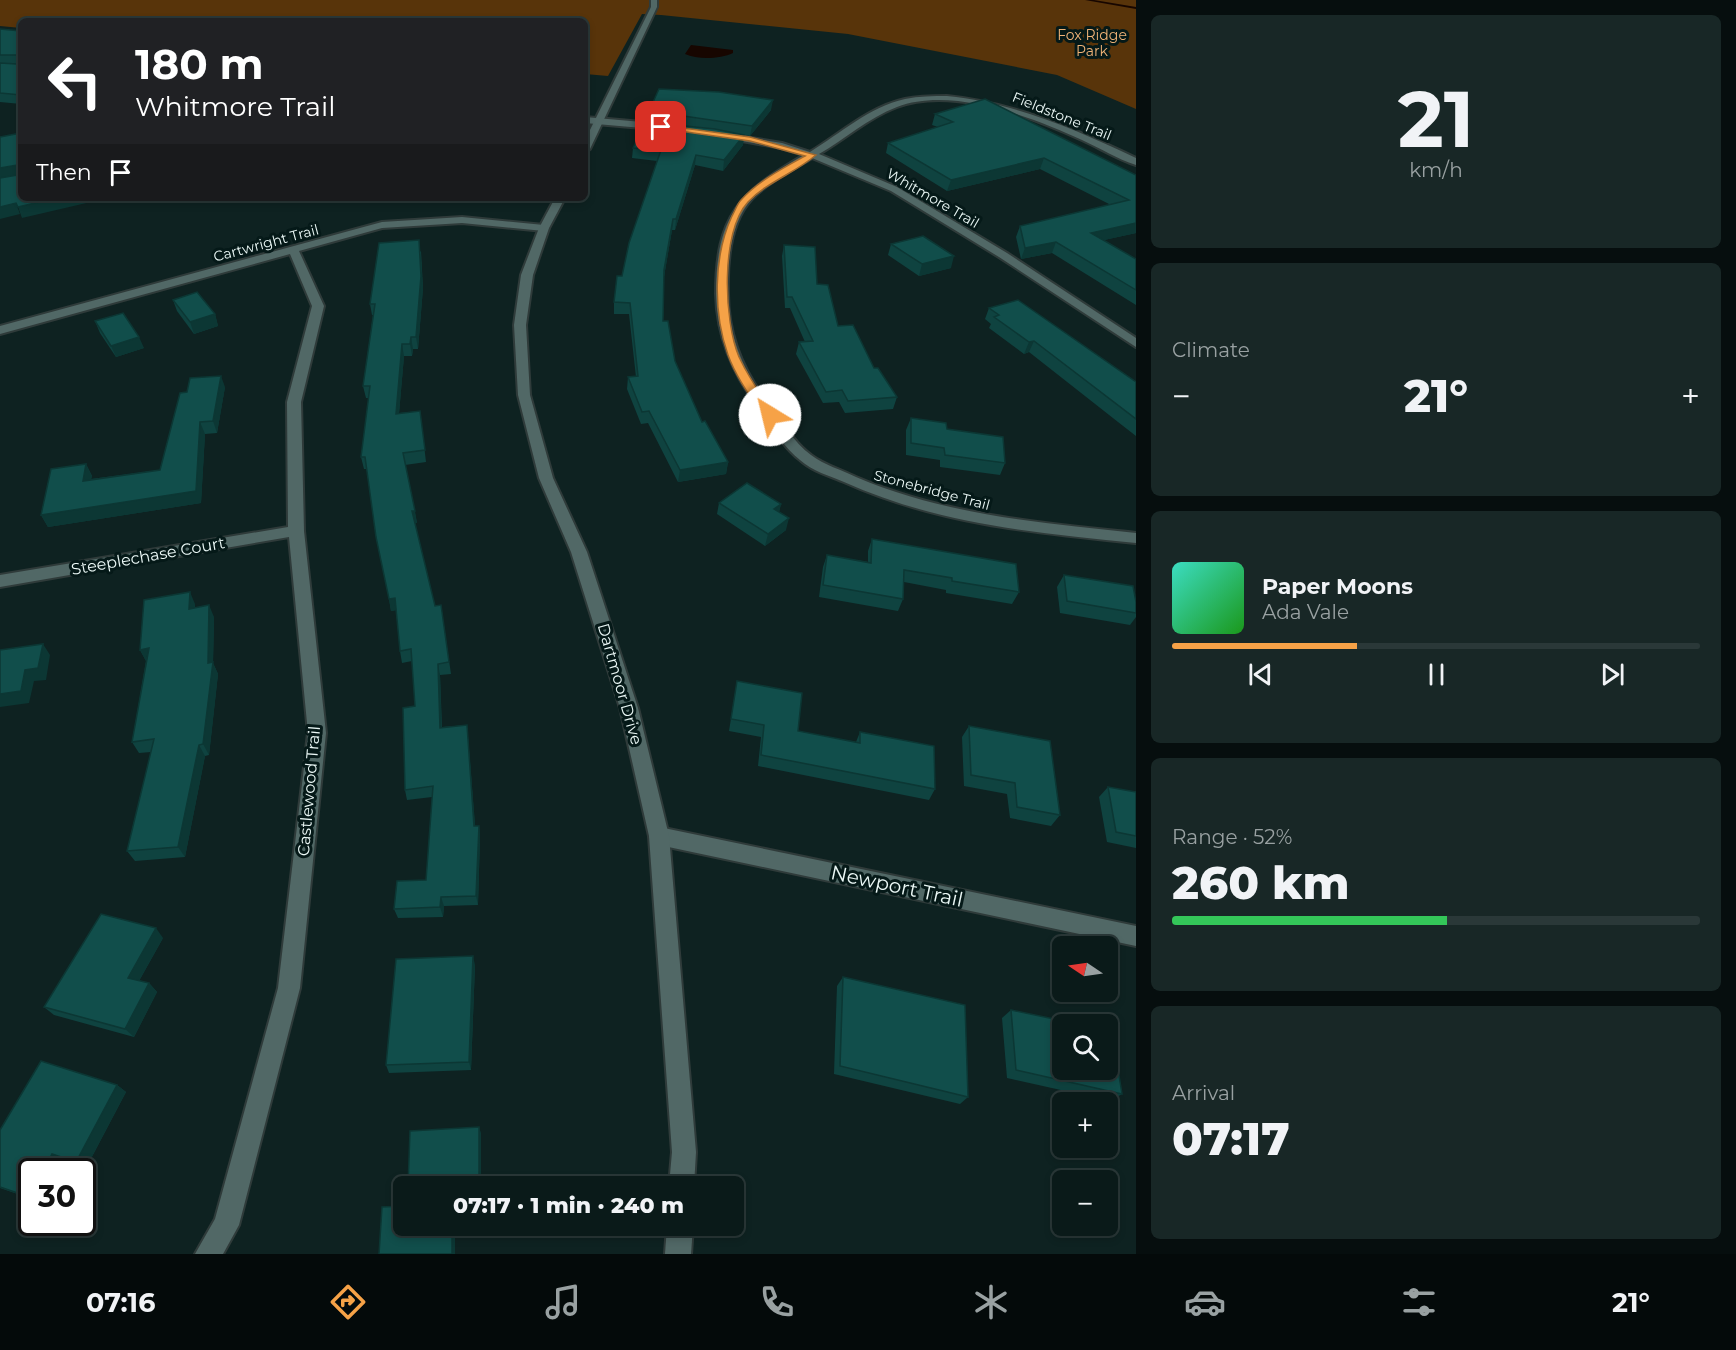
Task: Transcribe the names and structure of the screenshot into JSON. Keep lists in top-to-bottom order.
{
  "streets": {
    "street": [
      "Fieldstone Trail",
      "Whitmore Trail",
      "Cartwright Trail",
      "Stonebridge Trail",
      "Steeplechase Court",
      "Dartmoor Drive",
      "Castlewood Trail",
      "Newport Trail"
    ]
  },
  "crossings": [
    ["Fieldstone Trail", "Whitmore Trail"],
    ["Fieldstone Trail", "Stonebridge Trail"],
    ["Whitmore Trail", "Stonebridge Trail"],
    ["Cartwright Trail", "Dartmoor Drive"],
    ["Cartwright Trail", "Castlewood Trail"],
    ["Steeplechase Court", "Castlewood Trail"],
    ["Dartmoor Drive", "Newport Trail"]
  ],
  "parks": ["Fox Ridge Park"],
  "north": "left",
  "page": {
    "tile": [
      ["21", "km/h"],
      "Climate",
      ["Range · 52%", "260 km"],
      ["Arrival", "07:17"]
    ],
    "turn": ["180 m", "Whitmore Trail"],
    "then": "Then",
    "heat": ["−", "21°", "+"],
    "song": ["Paper Moons", "Ada Vale"],
    "map_buttons": ["+", "−"],
    "limit": "30",
    "trip": "07:17 · 1 min · 240 m",
    "tabs": ["07:16", "21°"]
  }
}
